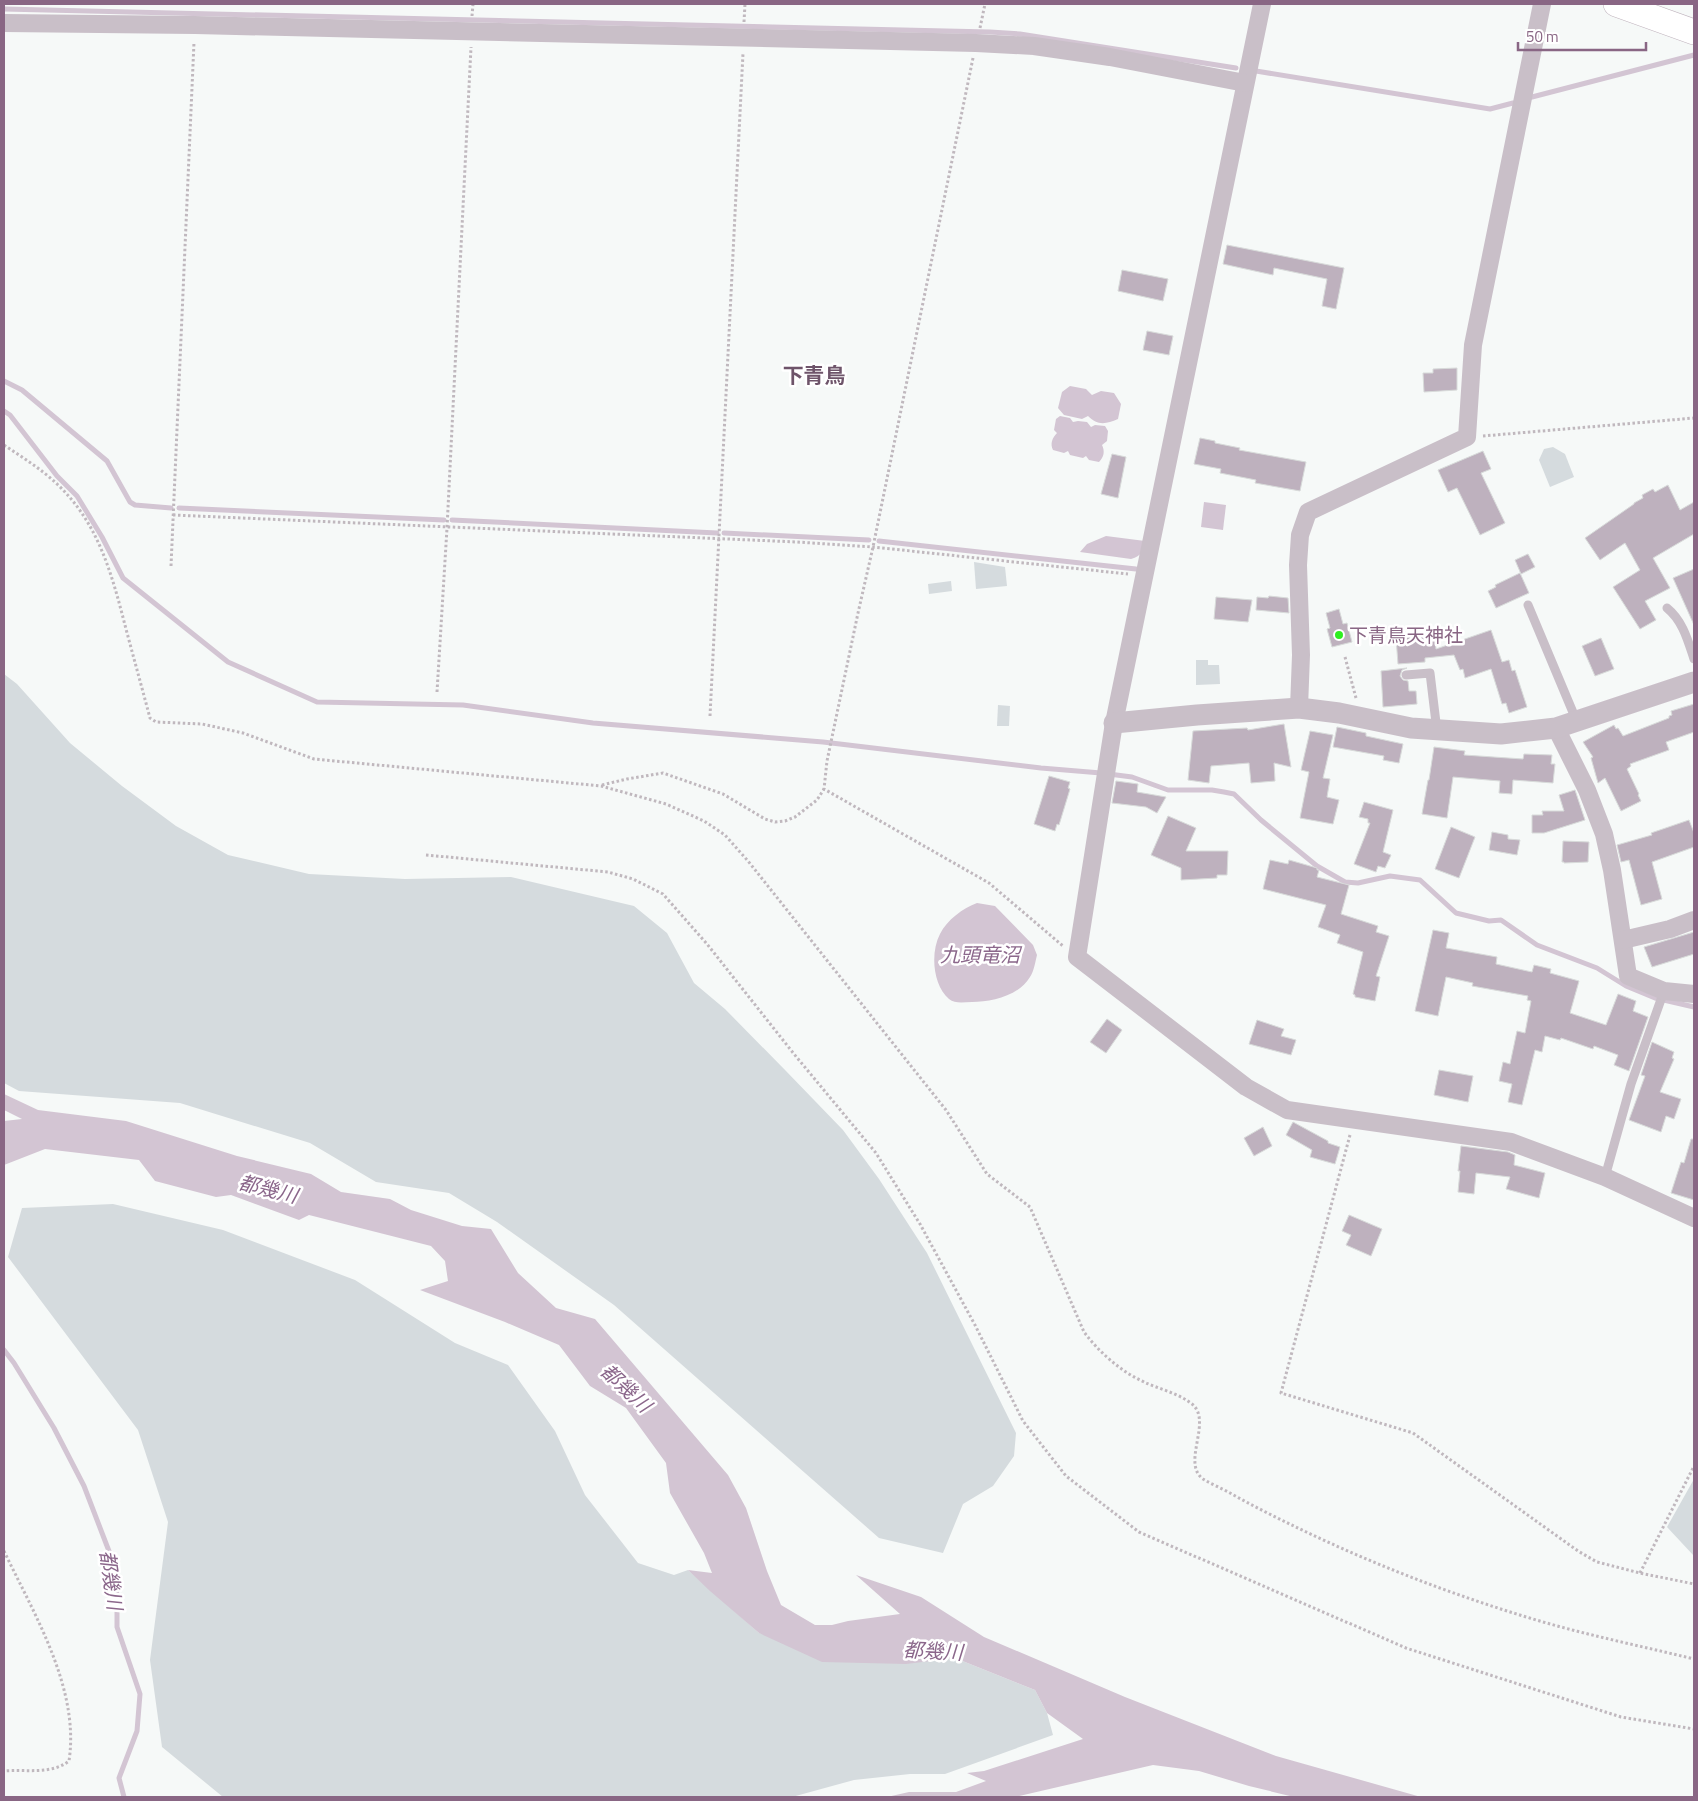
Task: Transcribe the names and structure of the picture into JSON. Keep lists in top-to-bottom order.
{
  "districts": ["下青鳥"],
  "water": ["九頭竜沼", "都幾川"],
  "places": ["下青鳥天神社"],
  "scale_bar": "50 m"
}
